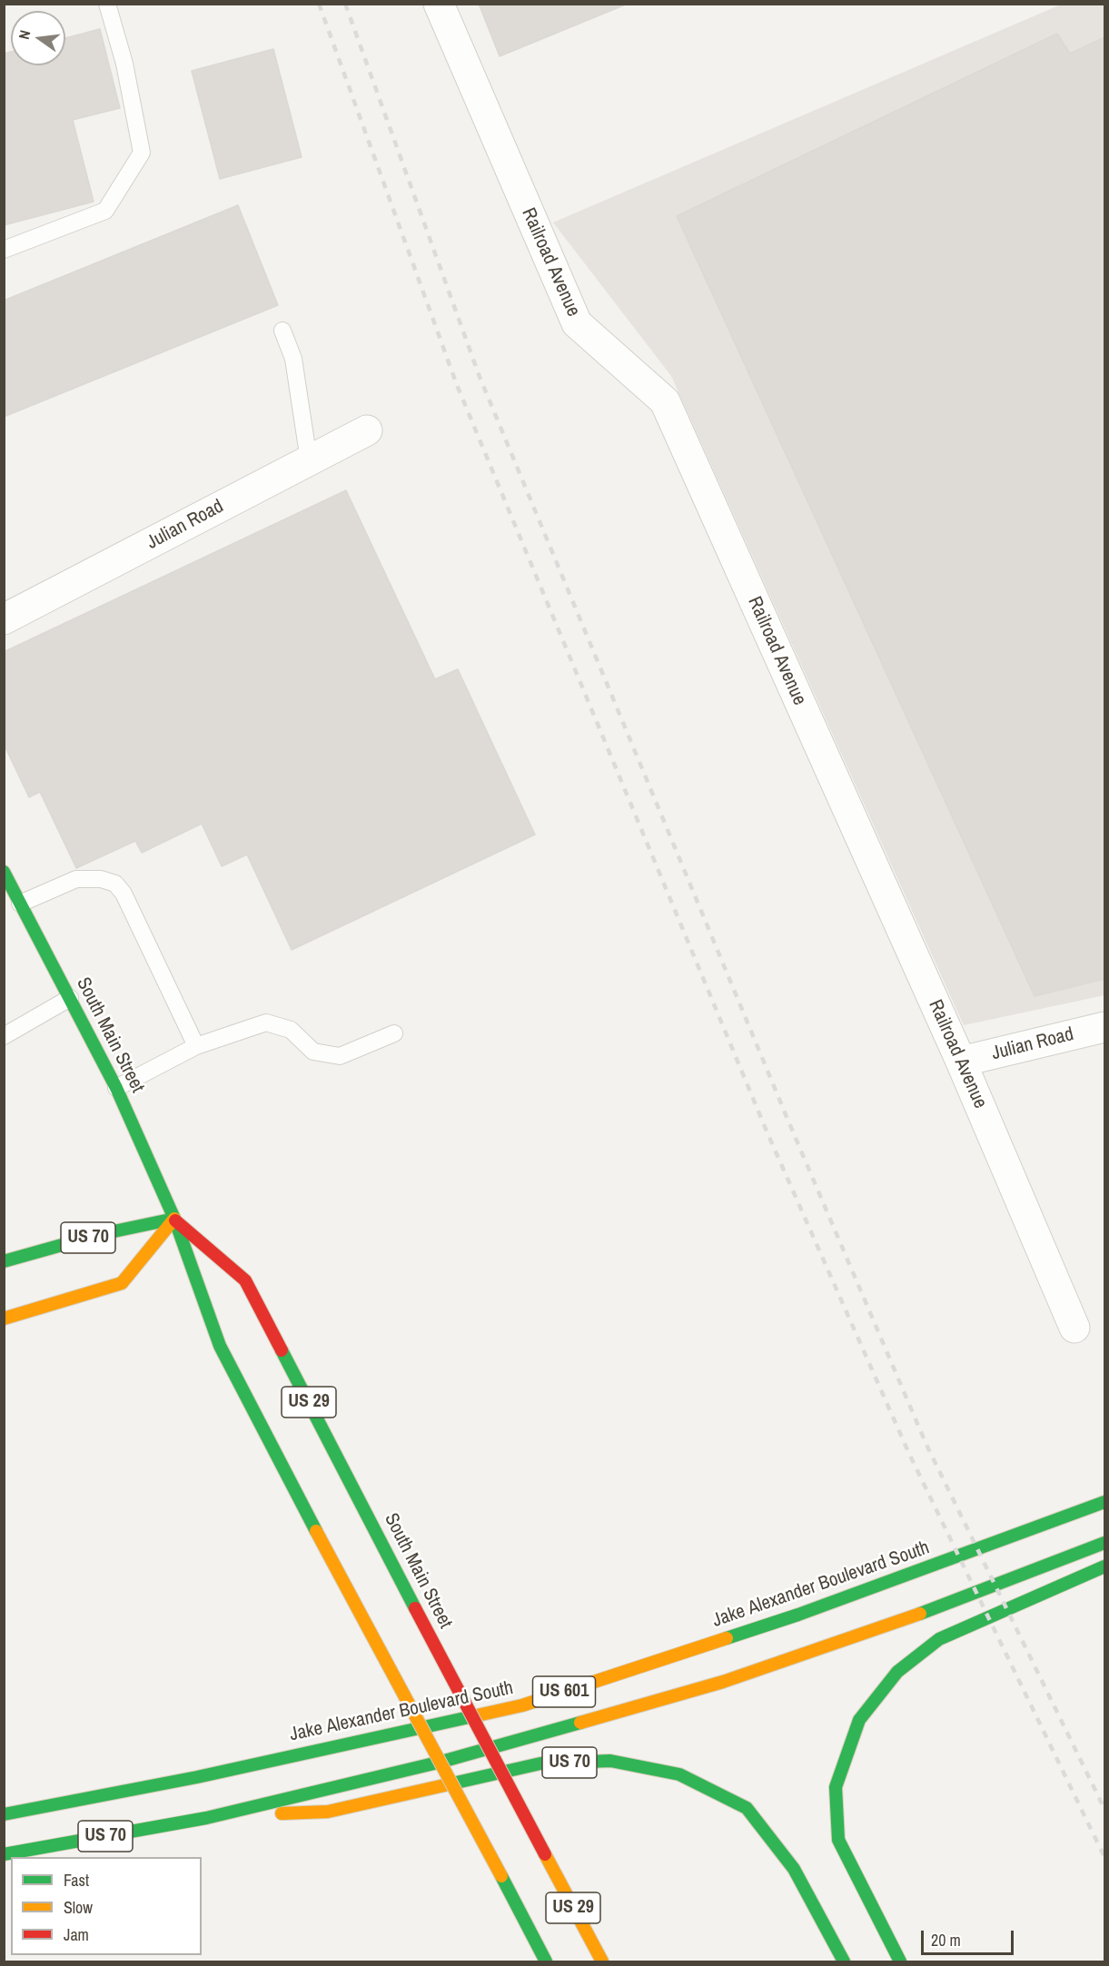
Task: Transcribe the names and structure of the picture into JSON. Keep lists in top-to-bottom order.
{
  "streets": {
    "main road": [
      "South Main Street",
      "US 70",
      "US 29",
      "Jake Alexander Boulevard South",
      "US 601"
    ],
    "street": ["Railroad Avenue", "Julian Road"]
  },
  "crossings": [
    ["Railroad Avenue", "Julian Road"],
    ["South Main Street", "US 70"],
    ["US 70", "US 601"]
  ],
  "legend": ["Fast", "Slow", "Jam"],
  "scale_bar": "20 m",
  "north": "left"
}
